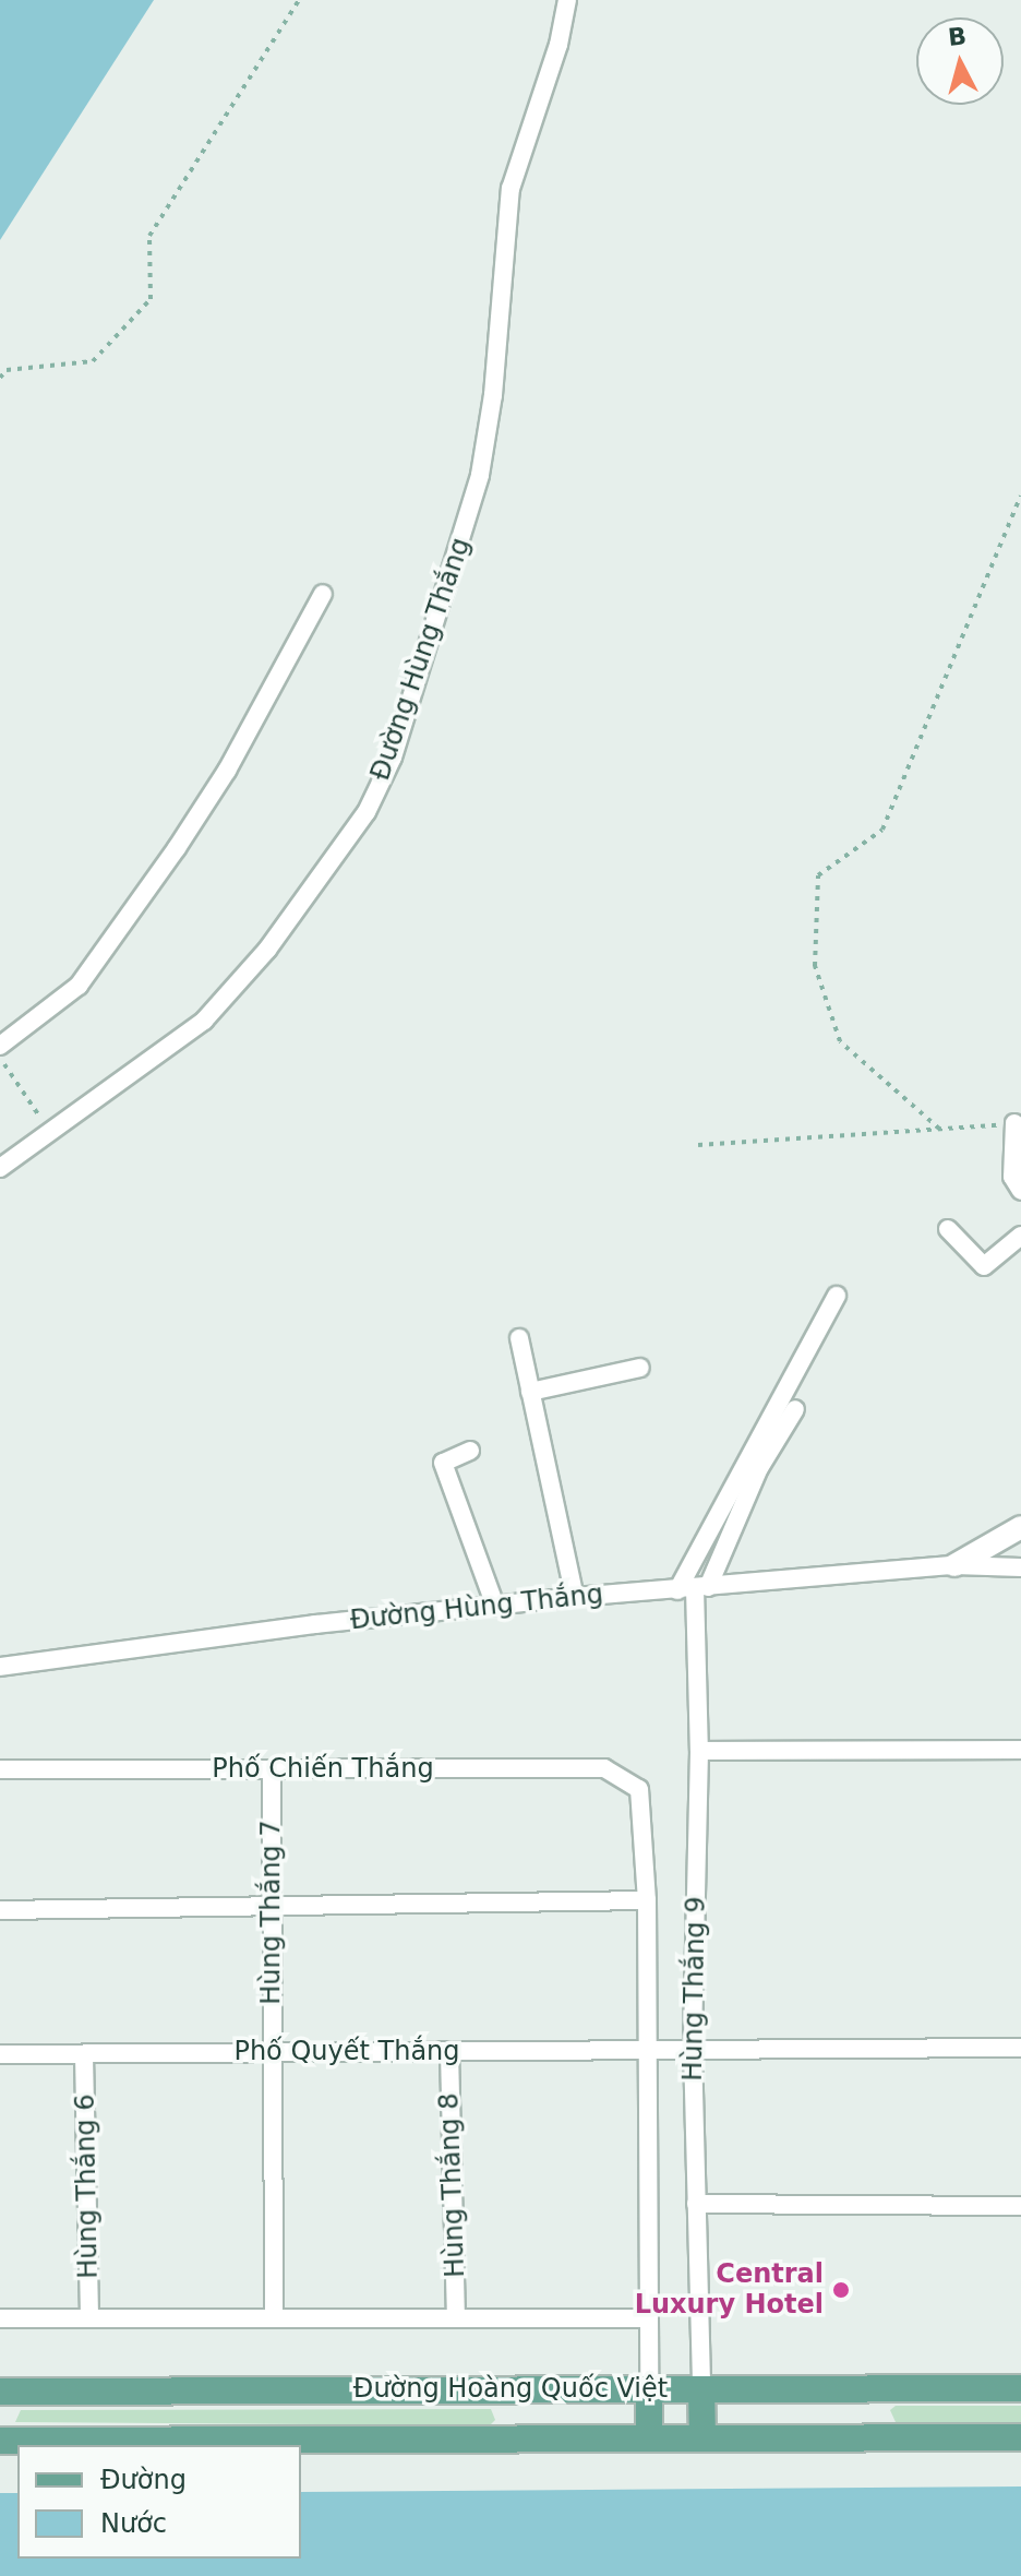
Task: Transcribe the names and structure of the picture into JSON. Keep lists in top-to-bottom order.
{
  "streets": {
    "main road": ["Đường Hoàng Quốc Việt"],
    "street": [
      "Đường Hùng Thắng",
      "Phố Chiến Thắng",
      "Hùng Thắng 7",
      "Hùng Thắng 9",
      "Phố Quyết Thắng",
      "Hùng Thắng 8",
      "Hùng Thắng 6"
    ]
  },
  "crossings": [
    ["Đường Hùng Thắng", "Hùng Thắng 9"],
    ["Phố Chiến Thắng", "Hùng Thắng 7"],
    ["Hùng Thắng 7", "Phố Quyết Thắng"],
    ["Hùng Thắng 9", "Phố Quyết Thắng"],
    ["Hùng Thắng 9", "Đường Hoàng Quốc Việt"],
    ["Phố Quyết Thắng", "Hùng Thắng 8"],
    ["Phố Quyết Thắng", "Hùng Thắng 6"]
  ],
  "places": ["Central Luxury Hotel"],
  "legend": ["Đường", "Nước"],
  "north": "top"
}
